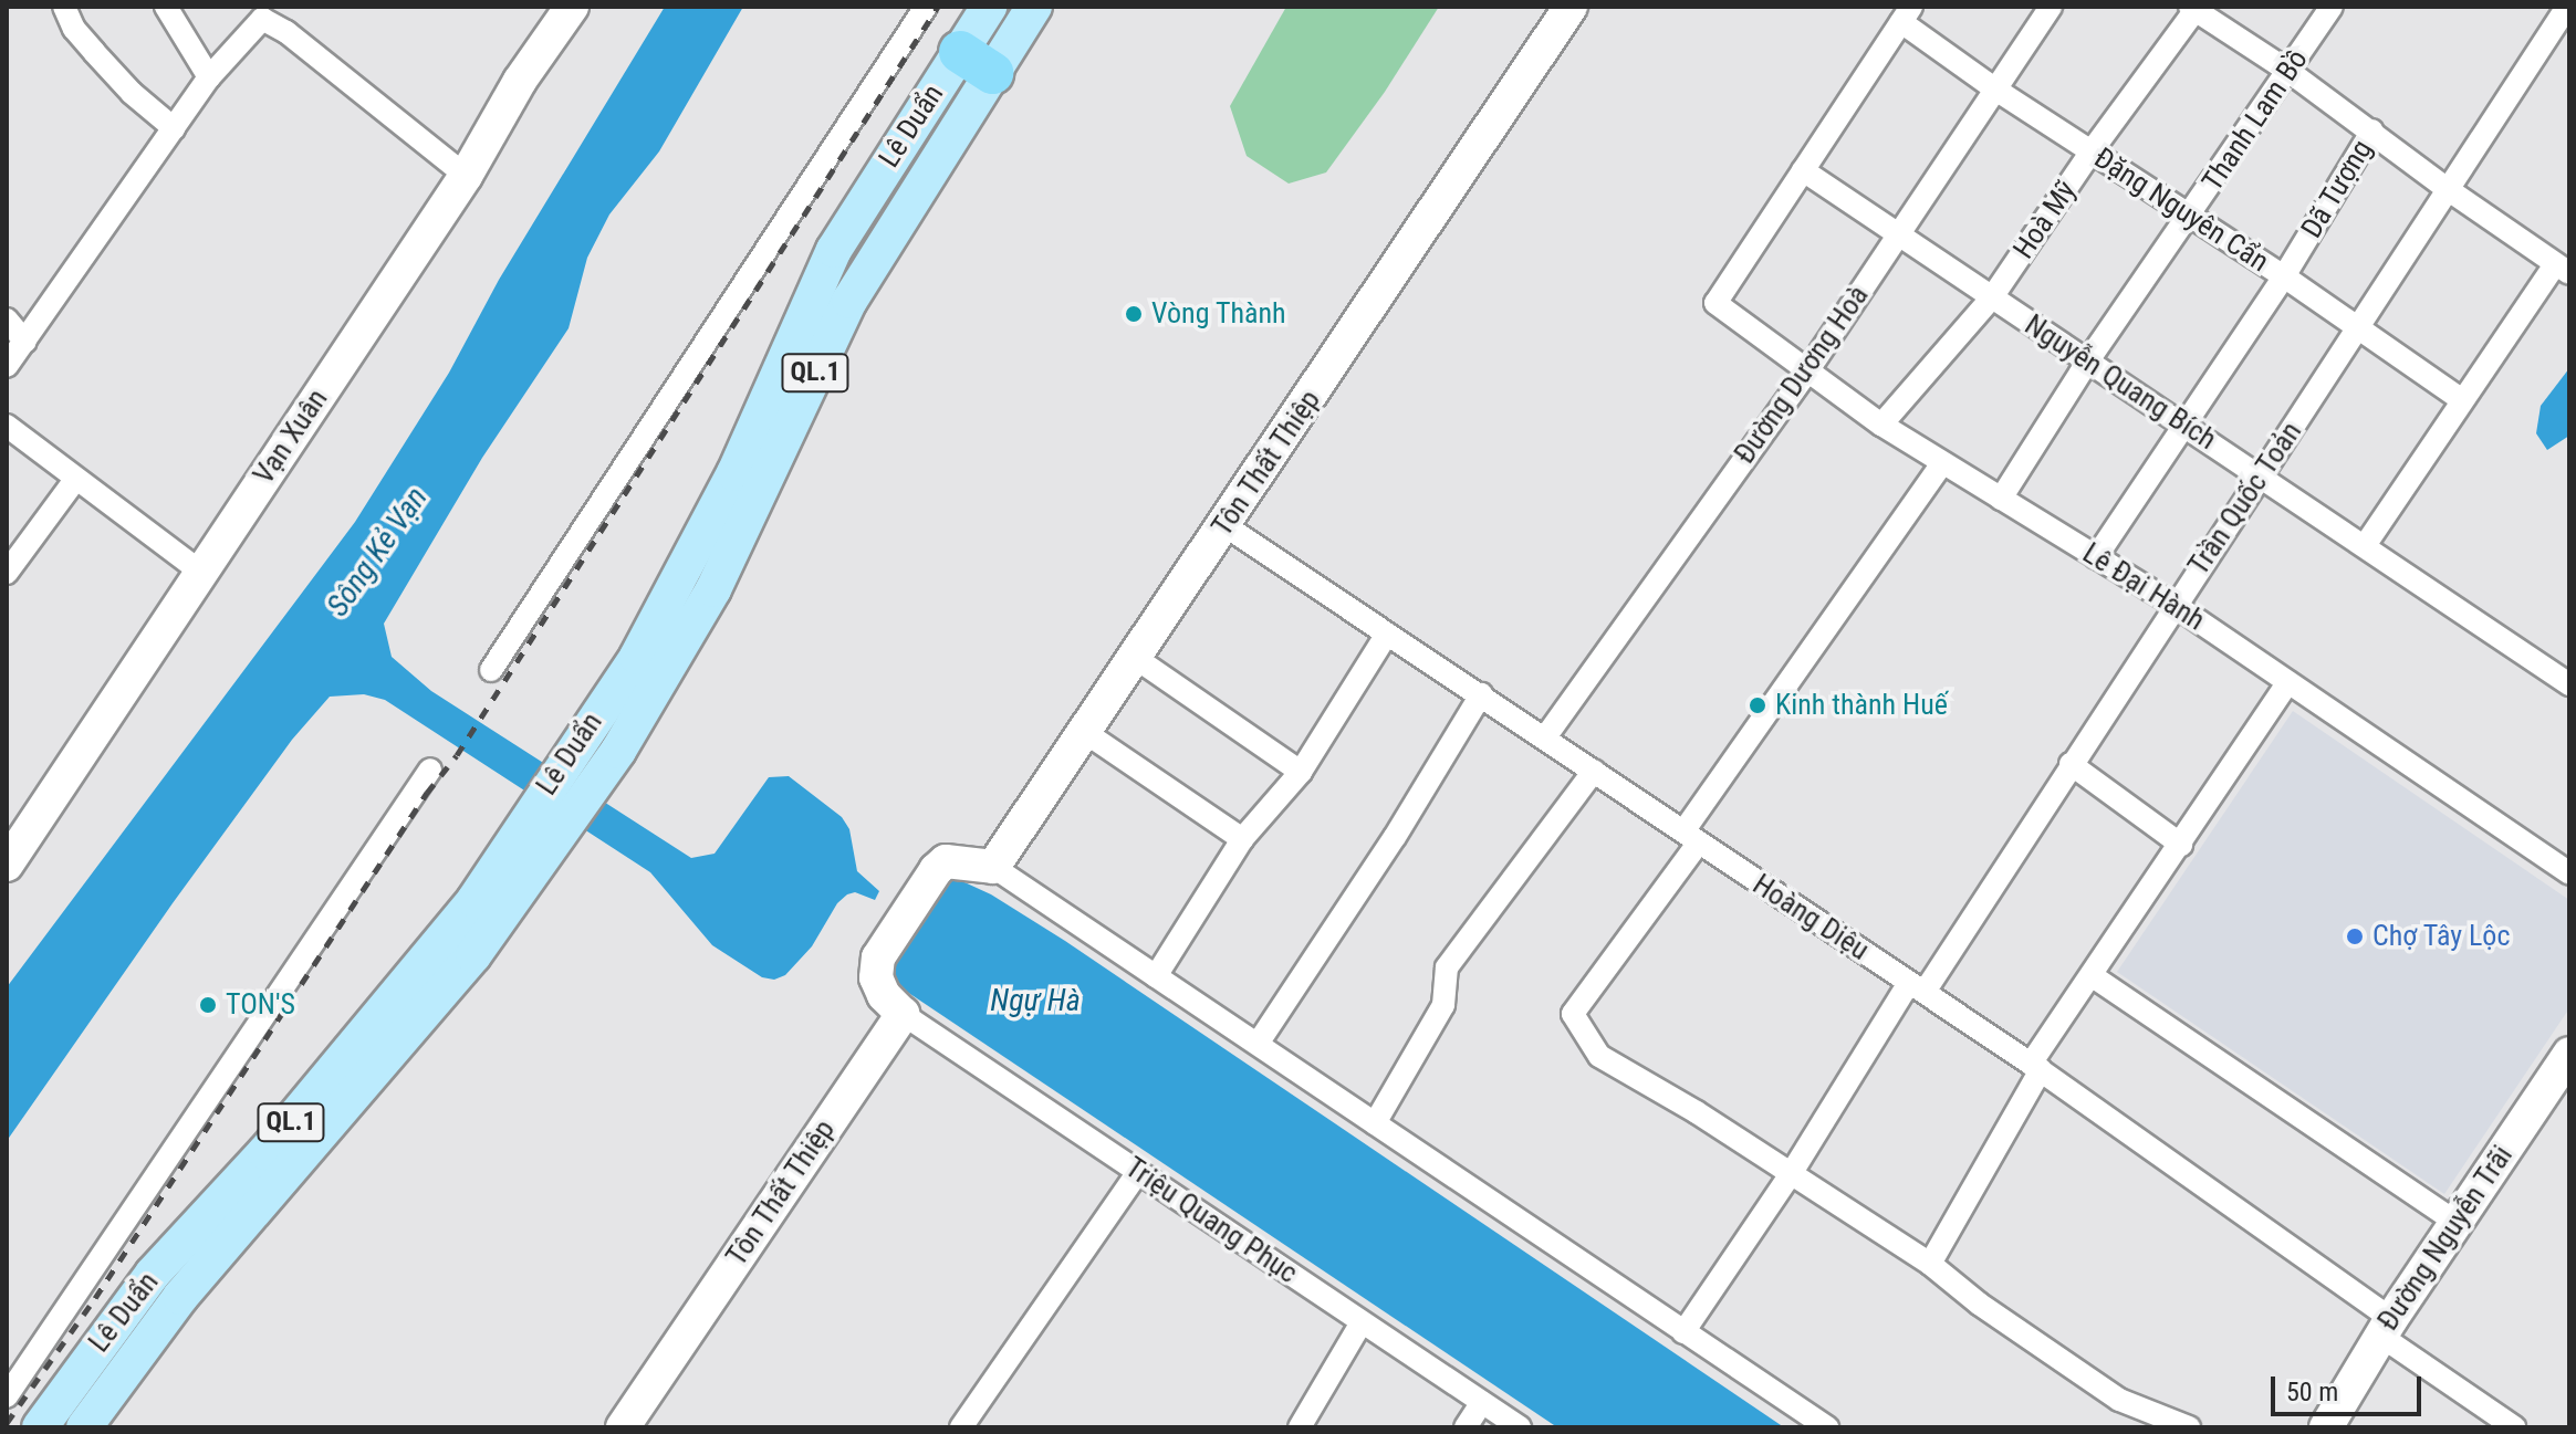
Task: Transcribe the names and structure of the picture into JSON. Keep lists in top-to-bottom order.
{
  "streets": {
    "main road": ["Lê Duẩn", "QL.1"],
    "street": [
      "Thanh Lam Bồ",
      "Dã Tượng",
      "Đặng Nguyên Cẩn",
      "Hoà Mỹ",
      "Đường Dương Hoà",
      "Nguyễn Quang Bích",
      "Vạn Xuân",
      "Tôn Thất Thiệp",
      "Trần Quốc Toản",
      "Lê Đại Hành",
      "Hoàng Diệu",
      "Triệu Quang Phục",
      "Đường Nguyễn Trãi"
    ]
  },
  "crossings": [
    ["Thanh Lam Bồ", "Đặng Nguyên Cẩn"],
    ["Thanh Lam Bồ", "Nguyễn Quang Bích"],
    ["Thanh Lam Bồ", "Lê Đại Hành"],
    ["Dã Tượng", "Đặng Nguyên Cẩn"],
    ["Dã Tượng", "Nguyễn Quang Bích"],
    ["Dã Tượng", "Lê Đại Hành"],
    ["Đặng Nguyên Cẩn", "Hoà Mỹ"],
    ["Đặng Nguyên Cẩn", "Đường Dương Hoà"],
    ["Đặng Nguyên Cẩn", "Trần Quốc Toản"],
    ["Hoà Mỹ", "Nguyễn Quang Bích"],
    ["Hoà Mỹ", "Lê Đại Hành"],
    ["Đường Dương Hoà", "Nguyễn Quang Bích"],
    ["Đường Dương Hoà", "Lê Đại Hành"],
    ["Đường Dương Hoà", "Hoàng Diệu"],
    ["Nguyễn Quang Bích", "Trần Quốc Toản"],
    ["Nguyễn Quang Bích", "Lê Đại Hành"],
    ["Tôn Thất Thiệp", "Hoàng Diệu"],
    ["Tôn Thất Thiệp", "Triệu Quang Phục"],
    ["Trần Quốc Toản", "Lê Đại Hành"],
    ["Trần Quốc Toản", "Hoàng Diệu"],
    ["Hoàng Diệu", "Đường Nguyễn Trãi"]
  ],
  "water": ["Sông Kẻ Vạn", "Ngự Hà"],
  "places": [
    "Vòng Thành",
    "Kinh thành Huế",
    "Chợ Tây Lộc",
    "TON'S"
  ],
  "scale_bar": "50 m"
}
